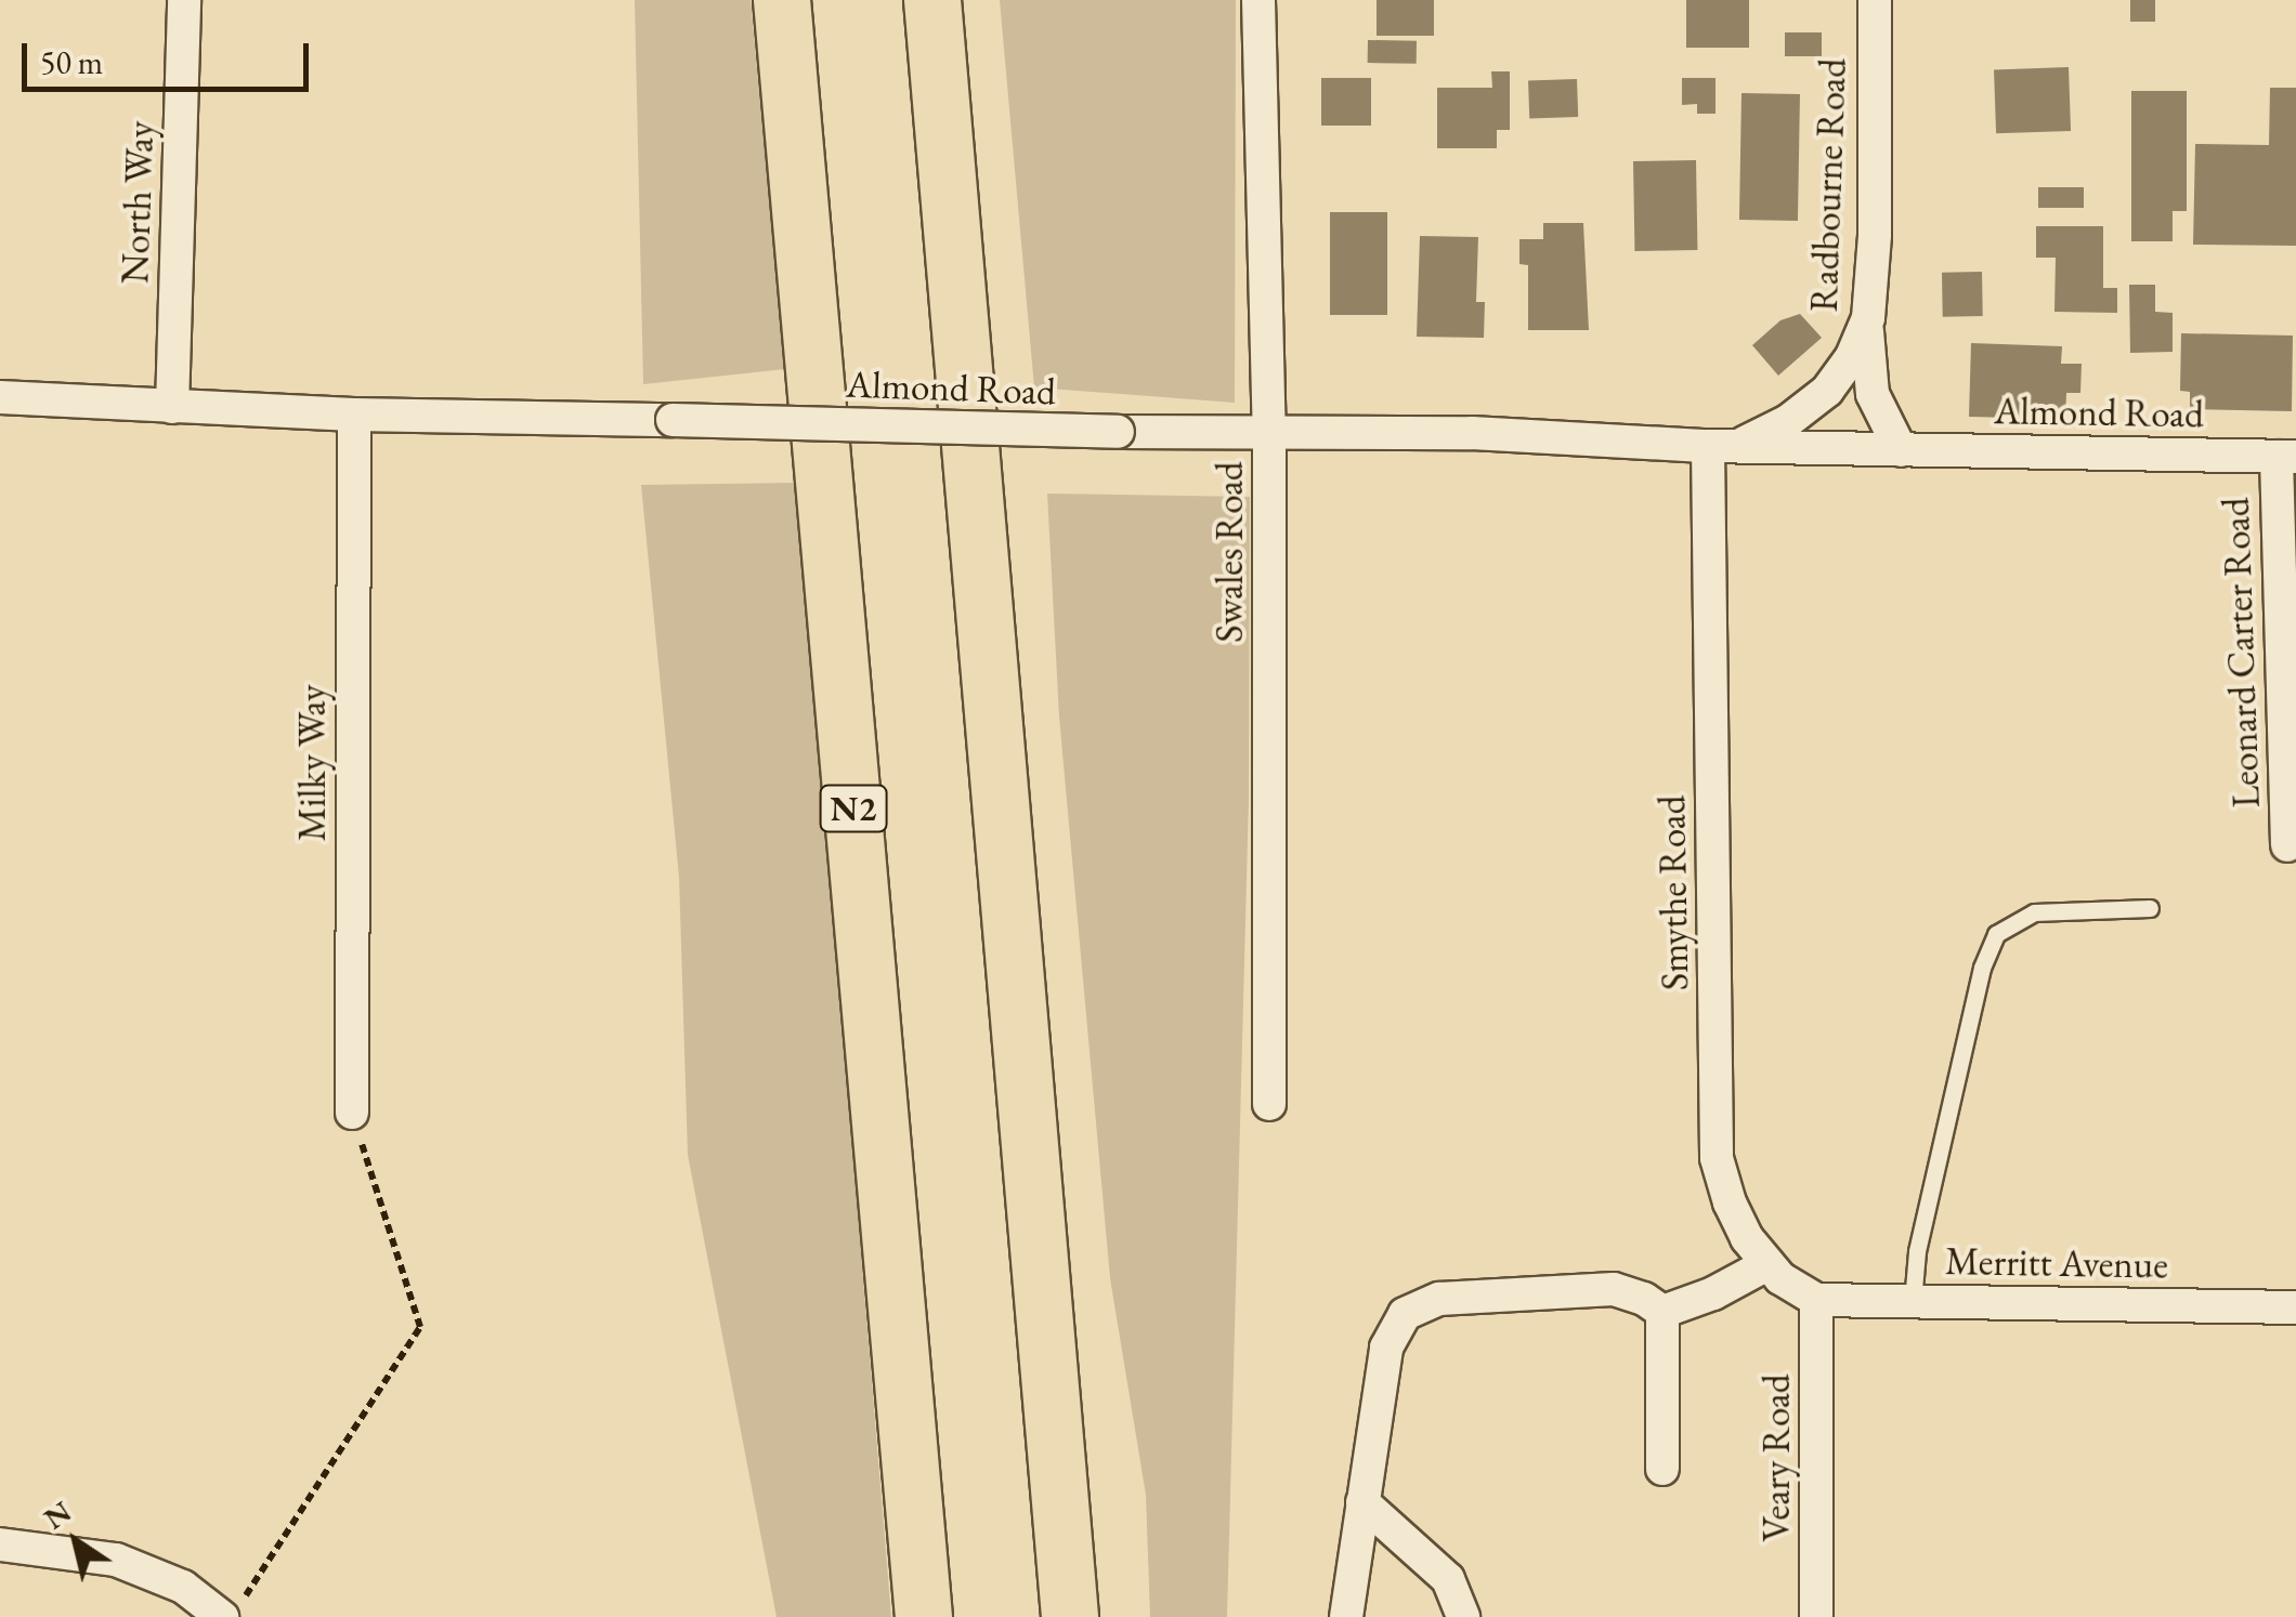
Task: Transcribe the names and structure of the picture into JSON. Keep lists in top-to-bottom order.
{
  "streets": {
    "highway": ["N2"],
    "street": [
      "Radbourne Road",
      "North Way",
      "Almond Road",
      "Swales Road",
      "Leonard Carter Road",
      "Milky Way",
      "Smythe Road",
      "Merritt Avenue",
      "Veary Road"
    ]
  },
  "crossings": [
    ["Radbourne Road", "Almond Road"],
    ["Radbourne Road", "Smythe Road"],
    ["North Way", "Almond Road"],
    ["Almond Road", "Swales Road"],
    ["Almond Road", "Leonard Carter Road"],
    ["Almond Road", "Milky Way"],
    ["Almond Road", "Smythe Road"],
    ["Smythe Road", "Merritt Avenue"],
    ["Smythe Road", "Veary Road"],
    ["Merritt Avenue", "Veary Road"]
  ],
  "scale_bar": "50 m",
  "north": "top left"
}
